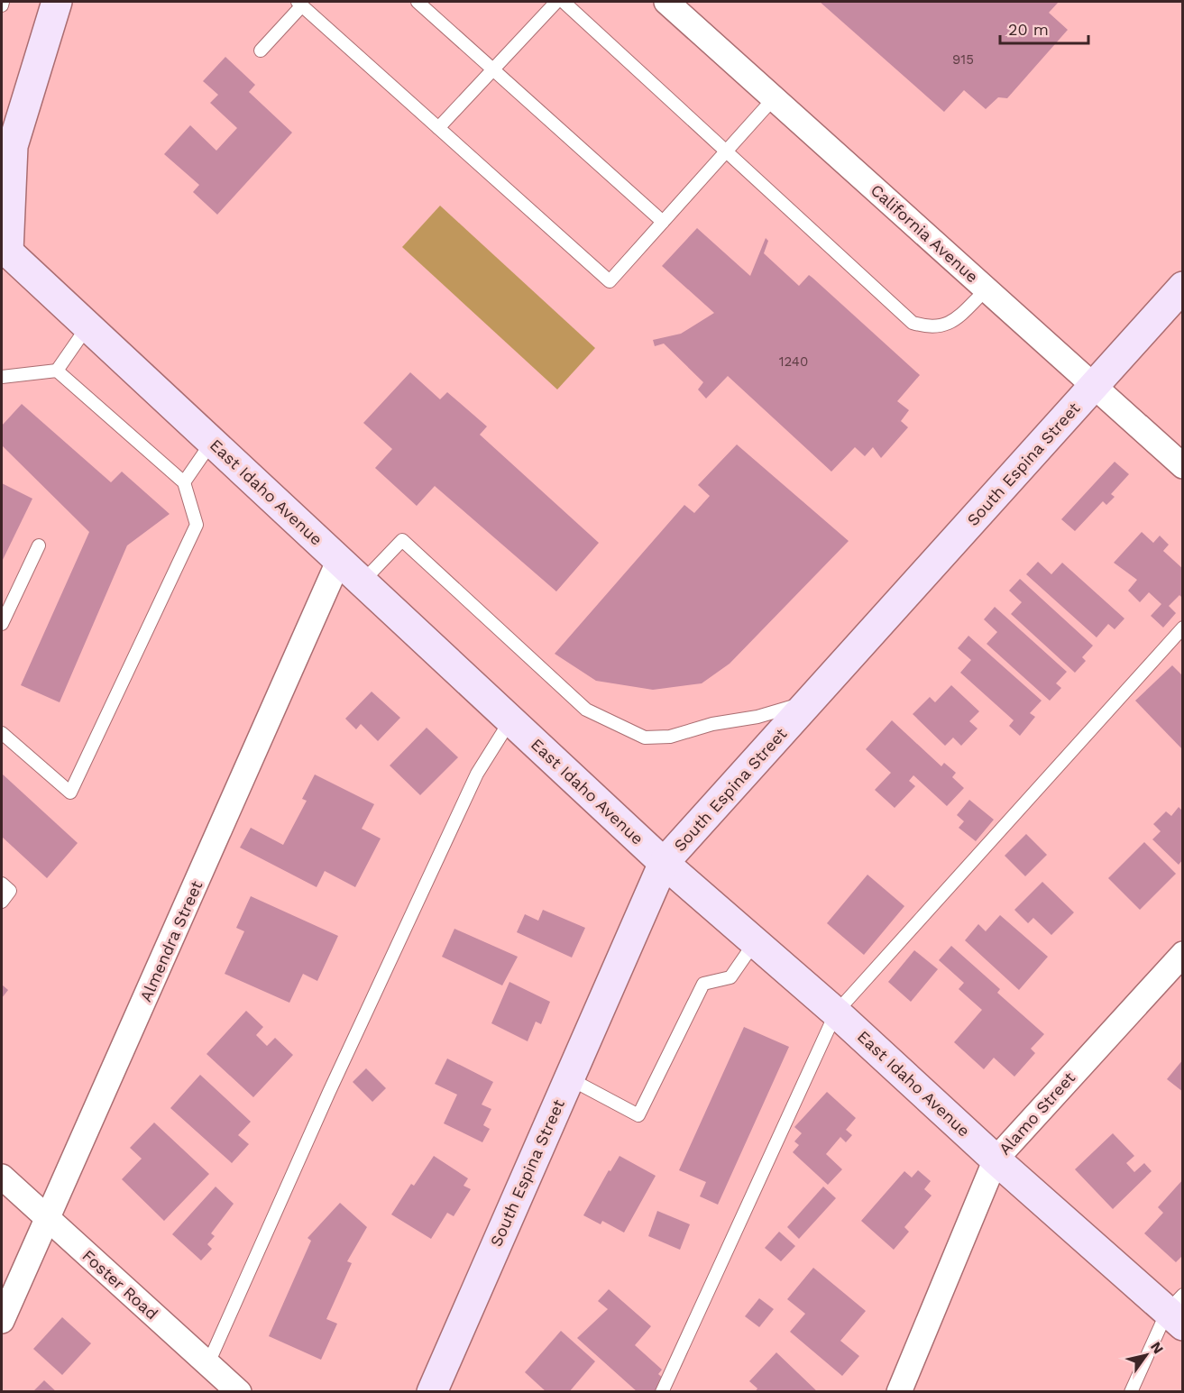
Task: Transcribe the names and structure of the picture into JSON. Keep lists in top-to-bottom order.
{
  "streets": {
    "street": [
      "California Avenue",
      "South Espina Street",
      "East Idaho Avenue",
      "Almendra Street",
      "Alamo Street",
      "Foster Road"
    ]
  },
  "crossings": [
    ["California Avenue", "South Espina Street"],
    ["South Espina Street", "East Idaho Avenue"],
    ["East Idaho Avenue", "Almendra Street"],
    ["East Idaho Avenue", "Alamo Street"],
    ["Almendra Street", "Foster Road"]
  ],
  "house_numbers": ["915", "1240"],
  "scale_bar": "20 m",
  "north": "top right"
}
